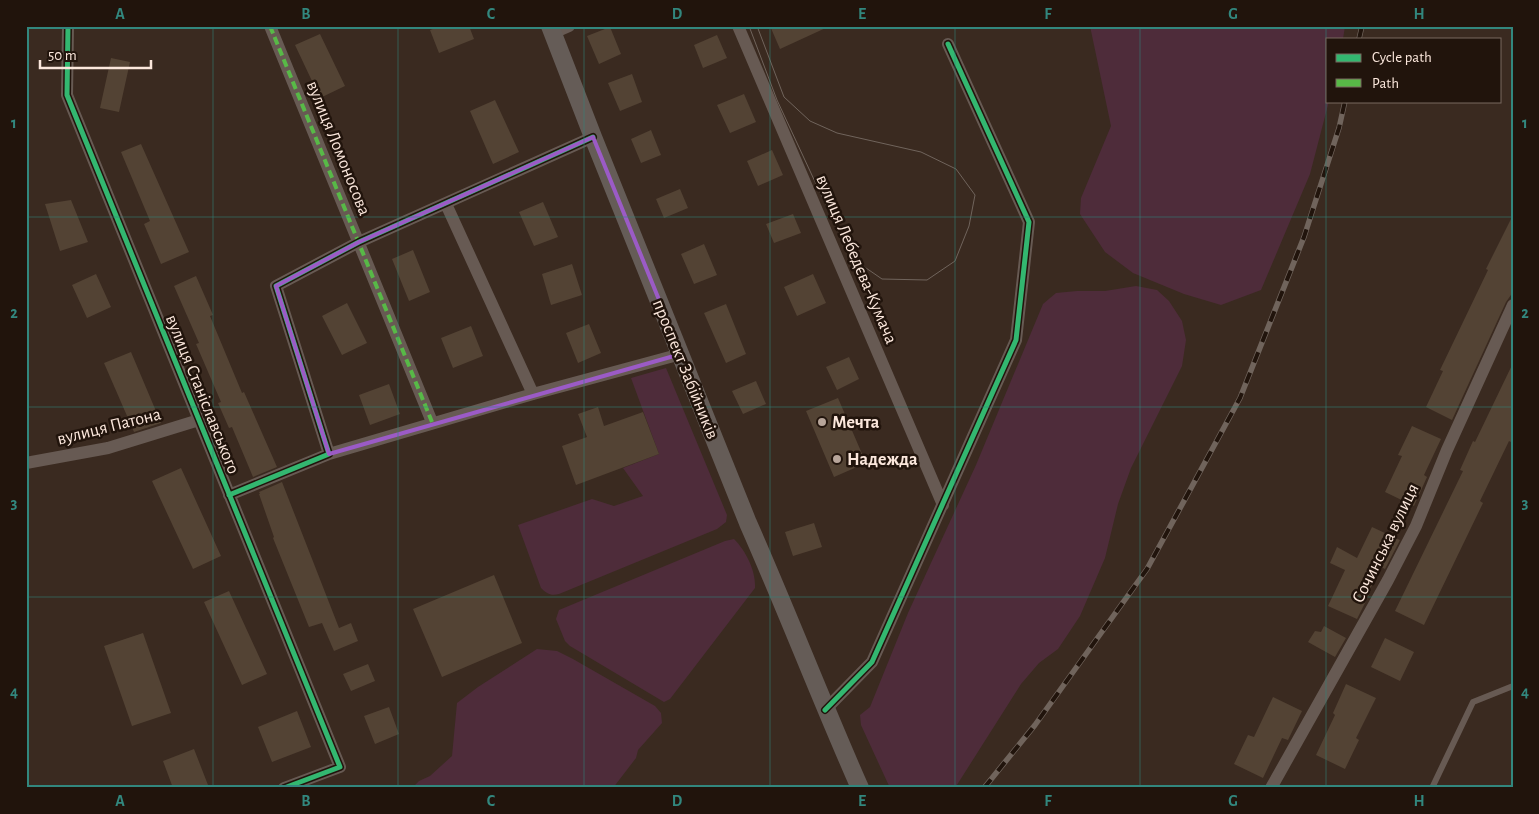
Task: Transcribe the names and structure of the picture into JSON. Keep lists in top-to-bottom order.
{
  "streets": {
    "main road": ["проспект Забійників"],
    "street": [
      "вулиця Ломоносова",
      "вулиця Лебедєва-Кумача",
      "вулиця Станіславського",
      "вулиця Патона",
      "Сочинська вулиця"
    ]
  },
  "crossings": [
    ["вулиця Станіславського", "вулиця Патона"]
  ],
  "places": ["Мечта", "Надежда"],
  "legend": ["Cycle path", "Path"],
  "scale_bar": "50 m",
  "grid": {
    "columns": [
      "A",
      "B",
      "C",
      "D",
      "E",
      "F",
      "G",
      "H"
    ],
    "rows": [
      "1",
      "2",
      "3",
      "4"
    ]
  }
}
